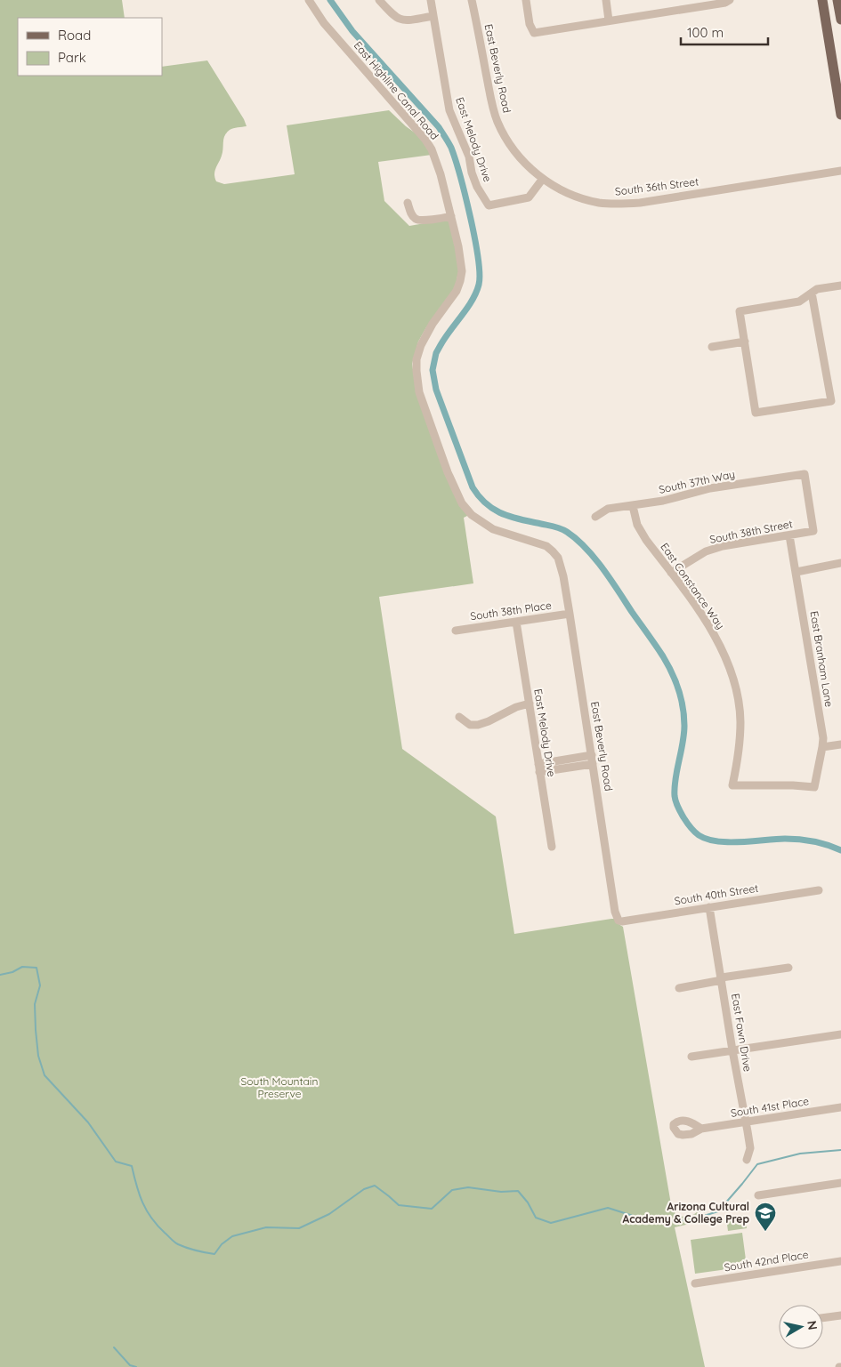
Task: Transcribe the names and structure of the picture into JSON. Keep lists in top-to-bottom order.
{
  "streets": {
    "street": [
      "East Beverly Road",
      "East Highline Canal Road",
      "East Melody Drive",
      "South 36th Street",
      "South 37th Way",
      "South 38th Street",
      "East Constance Way",
      "South 38th Place",
      "East Branham Lane",
      "South 40th Street",
      "East Fawn Drive",
      "South 41st Place",
      "South 42nd Place"
    ]
  },
  "crossings": [
    ["East Beverly Road", "East Highline Canal Road"],
    ["East Beverly Road", "East Melody Drive"],
    ["East Beverly Road", "South 36th Street"],
    ["East Beverly Road", "South 38th Place"],
    ["East Beverly Road", "South 40th Street"],
    ["East Melody Drive", "South 36th Street"],
    ["East Melody Drive", "South 38th Place"],
    ["South 37th Way", "South 38th Street"],
    ["South 37th Way", "East Constance Way"],
    ["South 38th Street", "East Constance Way"],
    ["South 38th Street", "East Branham Lane"],
    ["East Constance Way", "East Branham Lane"],
    ["South 40th Street", "East Fawn Drive"],
    ["East Fawn Drive", "South 41st Place"]
  ],
  "parks": ["South Mountain Preserve"],
  "places": {
    "school or university": ["Arizona Cultural Academy & College Prep"]
  },
  "legend": ["Road", "Park"],
  "scale_bar": "100 m",
  "north": "right"
}
